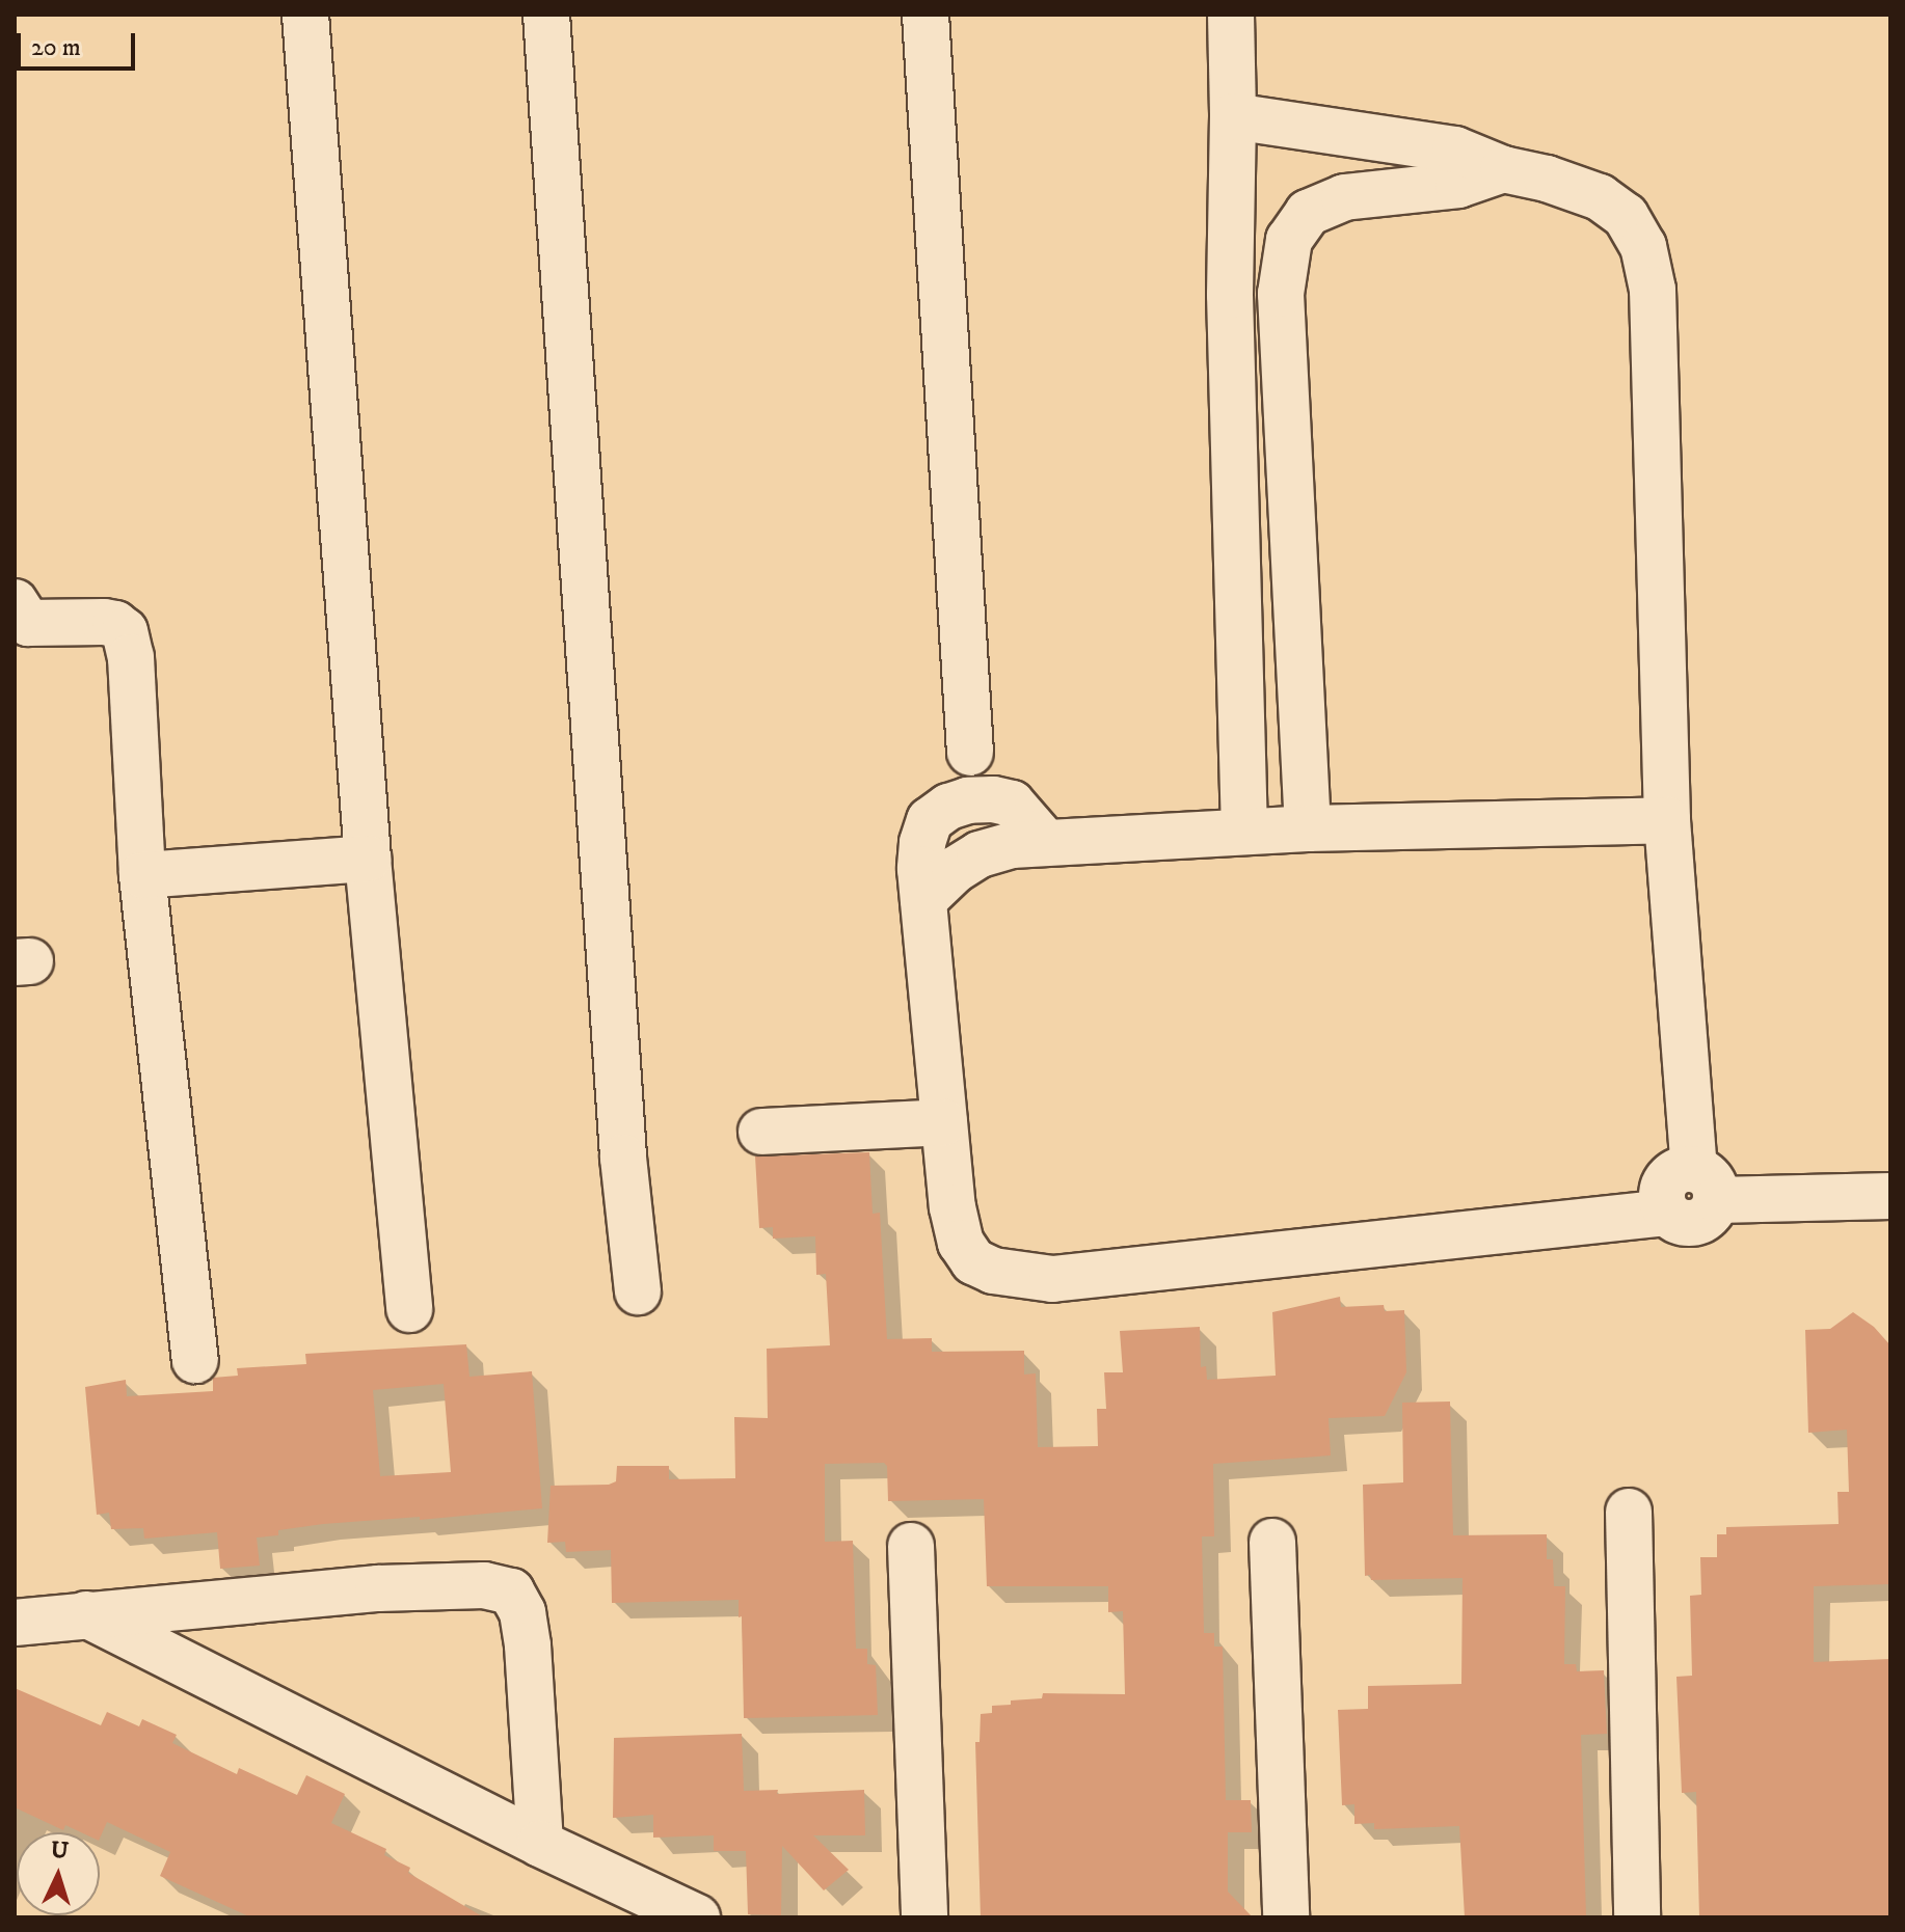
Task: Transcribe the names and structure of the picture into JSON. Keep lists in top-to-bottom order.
{
  "scale_bar": "20 m",
  "north": "top"
}
